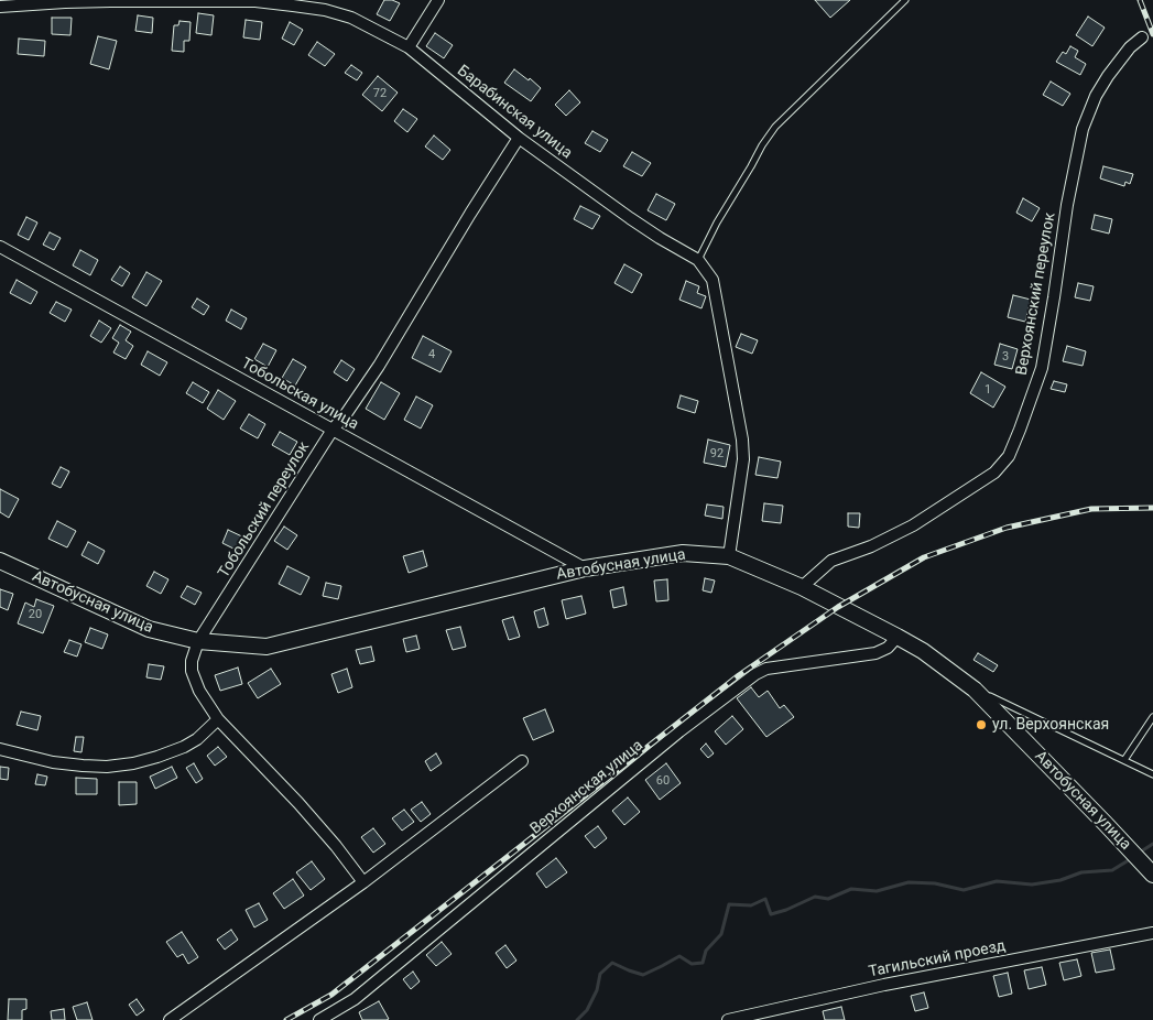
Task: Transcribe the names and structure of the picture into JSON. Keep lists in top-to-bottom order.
{
  "streets": {
    "street": [
      "Барабинская улица",
      "Верхоянский переулок",
      "Тобольская улица",
      "Тобольский переулок",
      "Автобусная улица",
      "Верхоянская улица",
      "Тагильский проезд"
    ]
  },
  "crossings": [
    ["Барабинская улица", "Тобольский переулок"],
    ["Барабинская улица", "Автобусная улица"],
    ["Верхоянский переулок", "Автобусная улица"],
    ["Тобольская улица", "Тобольский переулок"],
    ["Тобольская улица", "Автобусная улица"],
    ["Тобольский переулок", "Автобусная улица"],
    ["Автобусная улица", "Верхоянская улица"]
  ],
  "places": ["ул. Верхоянская"],
  "house_numbers": [
    "72",
    "4",
    "3",
    "1",
    "92",
    "20",
    "60"
  ]
}
